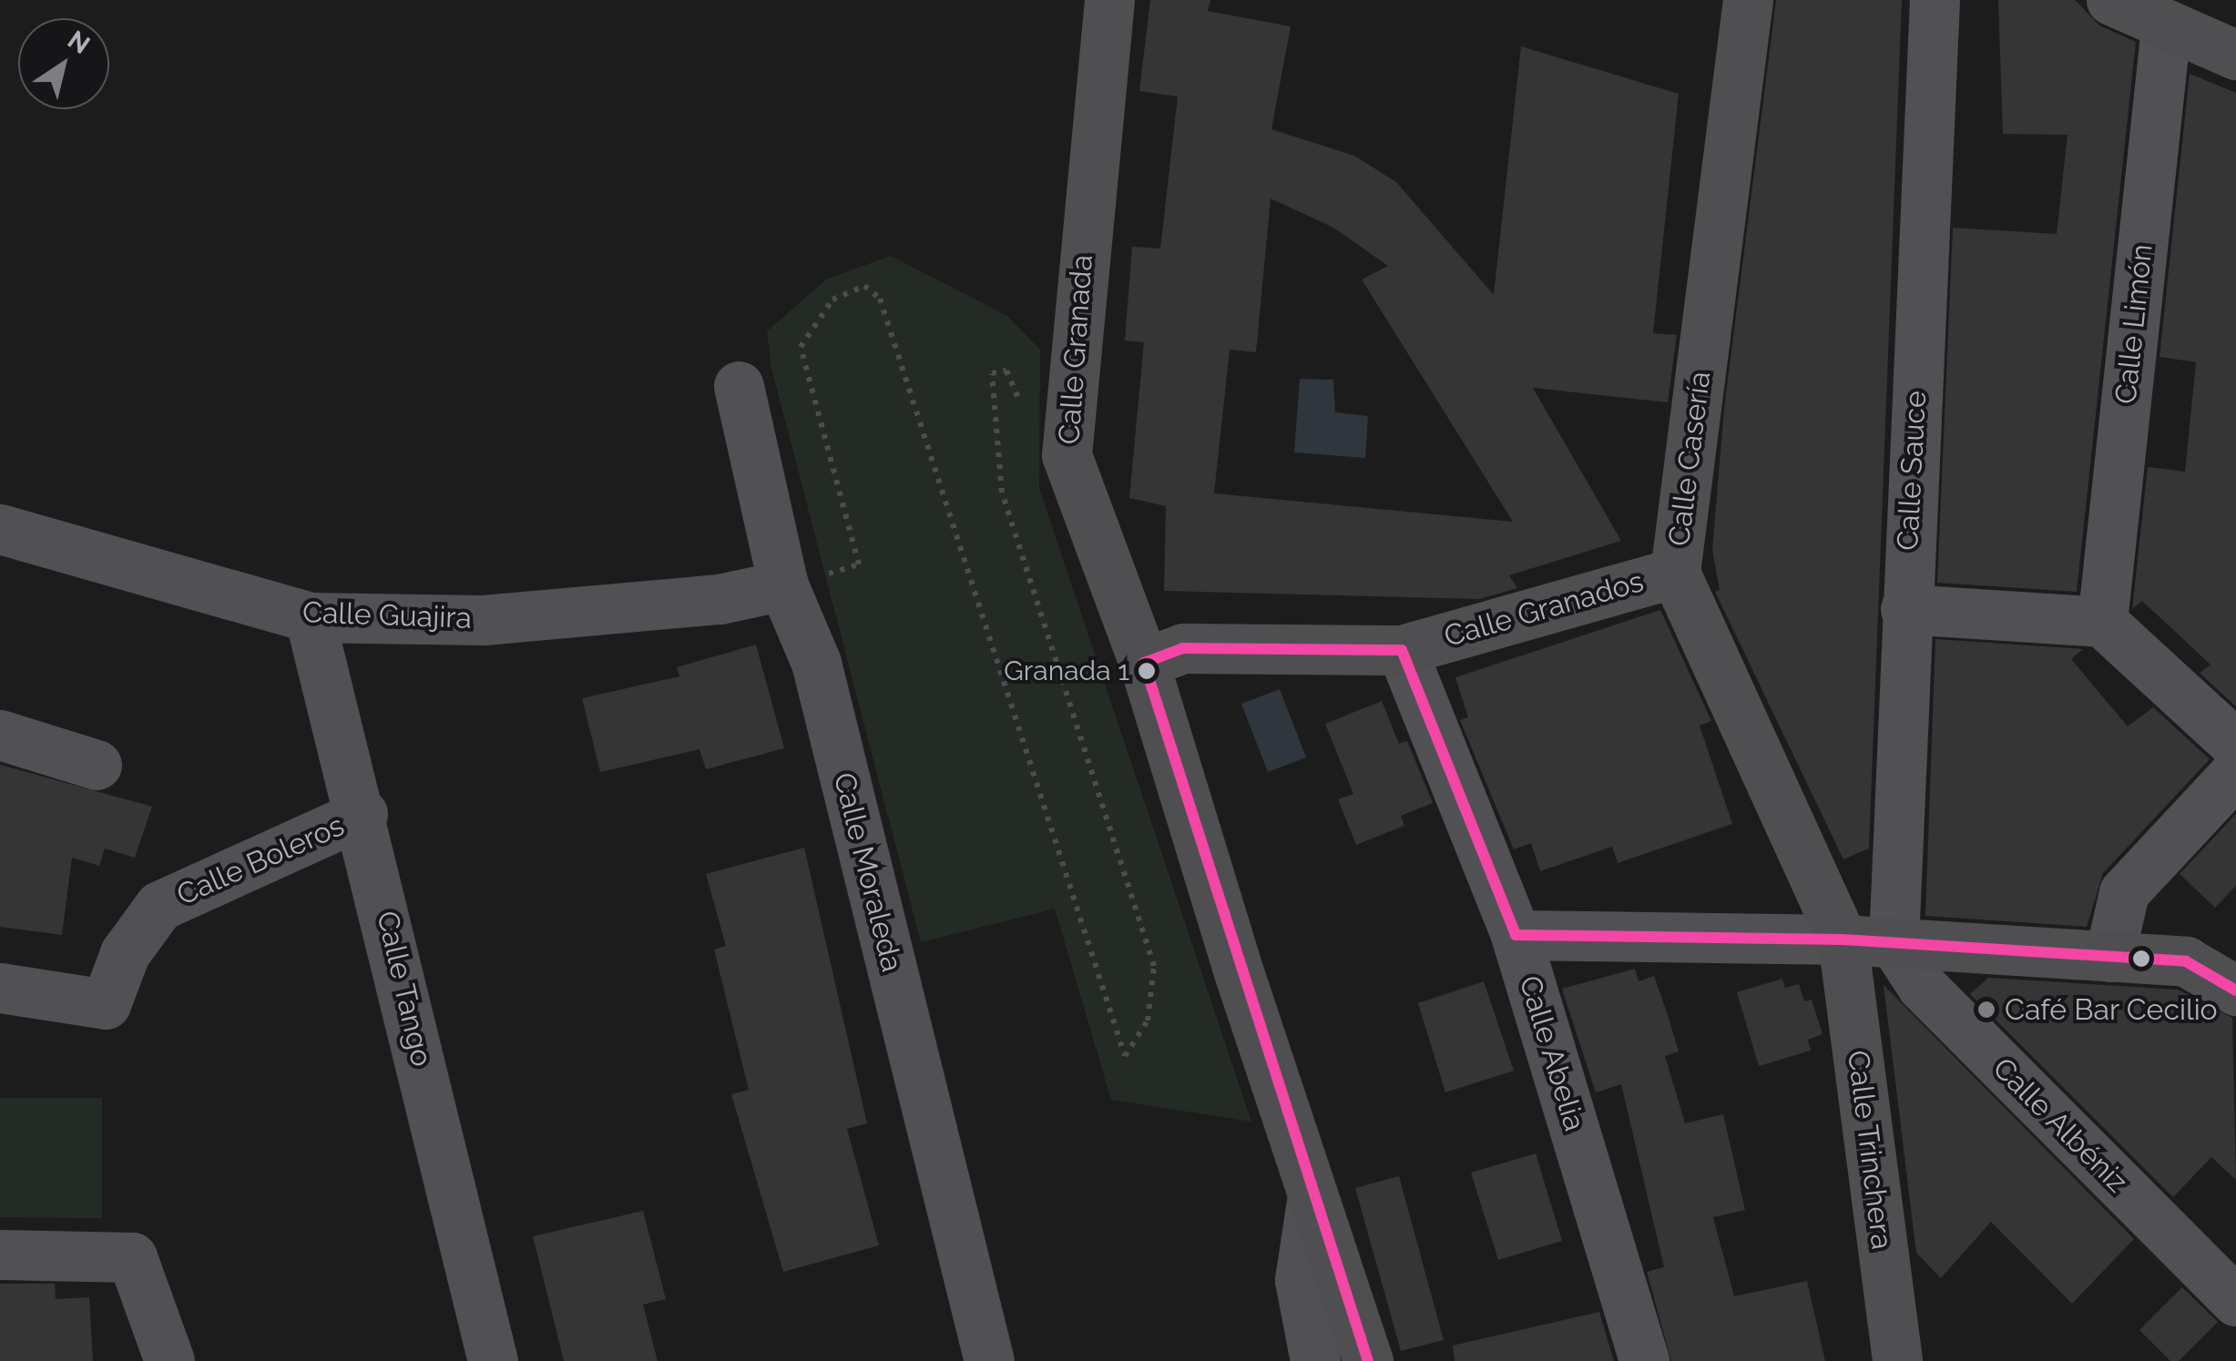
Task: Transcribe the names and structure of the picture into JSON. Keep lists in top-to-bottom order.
{
  "streets": {
    "street": [
      "Calle Limón",
      "Calle Granada",
      "Calle Casería",
      "Calle Sauce",
      "Calle Granados",
      "Calle Guajira",
      "Calle Boleros",
      "Calle Moraleda",
      "Calle Tango",
      "Calle Abelia",
      "Calle Albéniz",
      "Calle Trinchera"
    ]
  },
  "crossings": [
    ["Calle Granada", "Calle Granados"],
    ["Calle Casería", "Calle Granados"],
    ["Calle Casería", "Calle Trinchera"],
    ["Calle Sauce", "Calle Albéniz"],
    ["Calle Granados", "Calle Abelia"],
    ["Calle Guajira", "Calle Moraleda"],
    ["Calle Guajira", "Calle Tango"],
    ["Calle Boleros", "Calle Tango"]
  ],
  "places": ["Granada 1", "Café Bar Cecilio"],
  "north": "top right"
}
